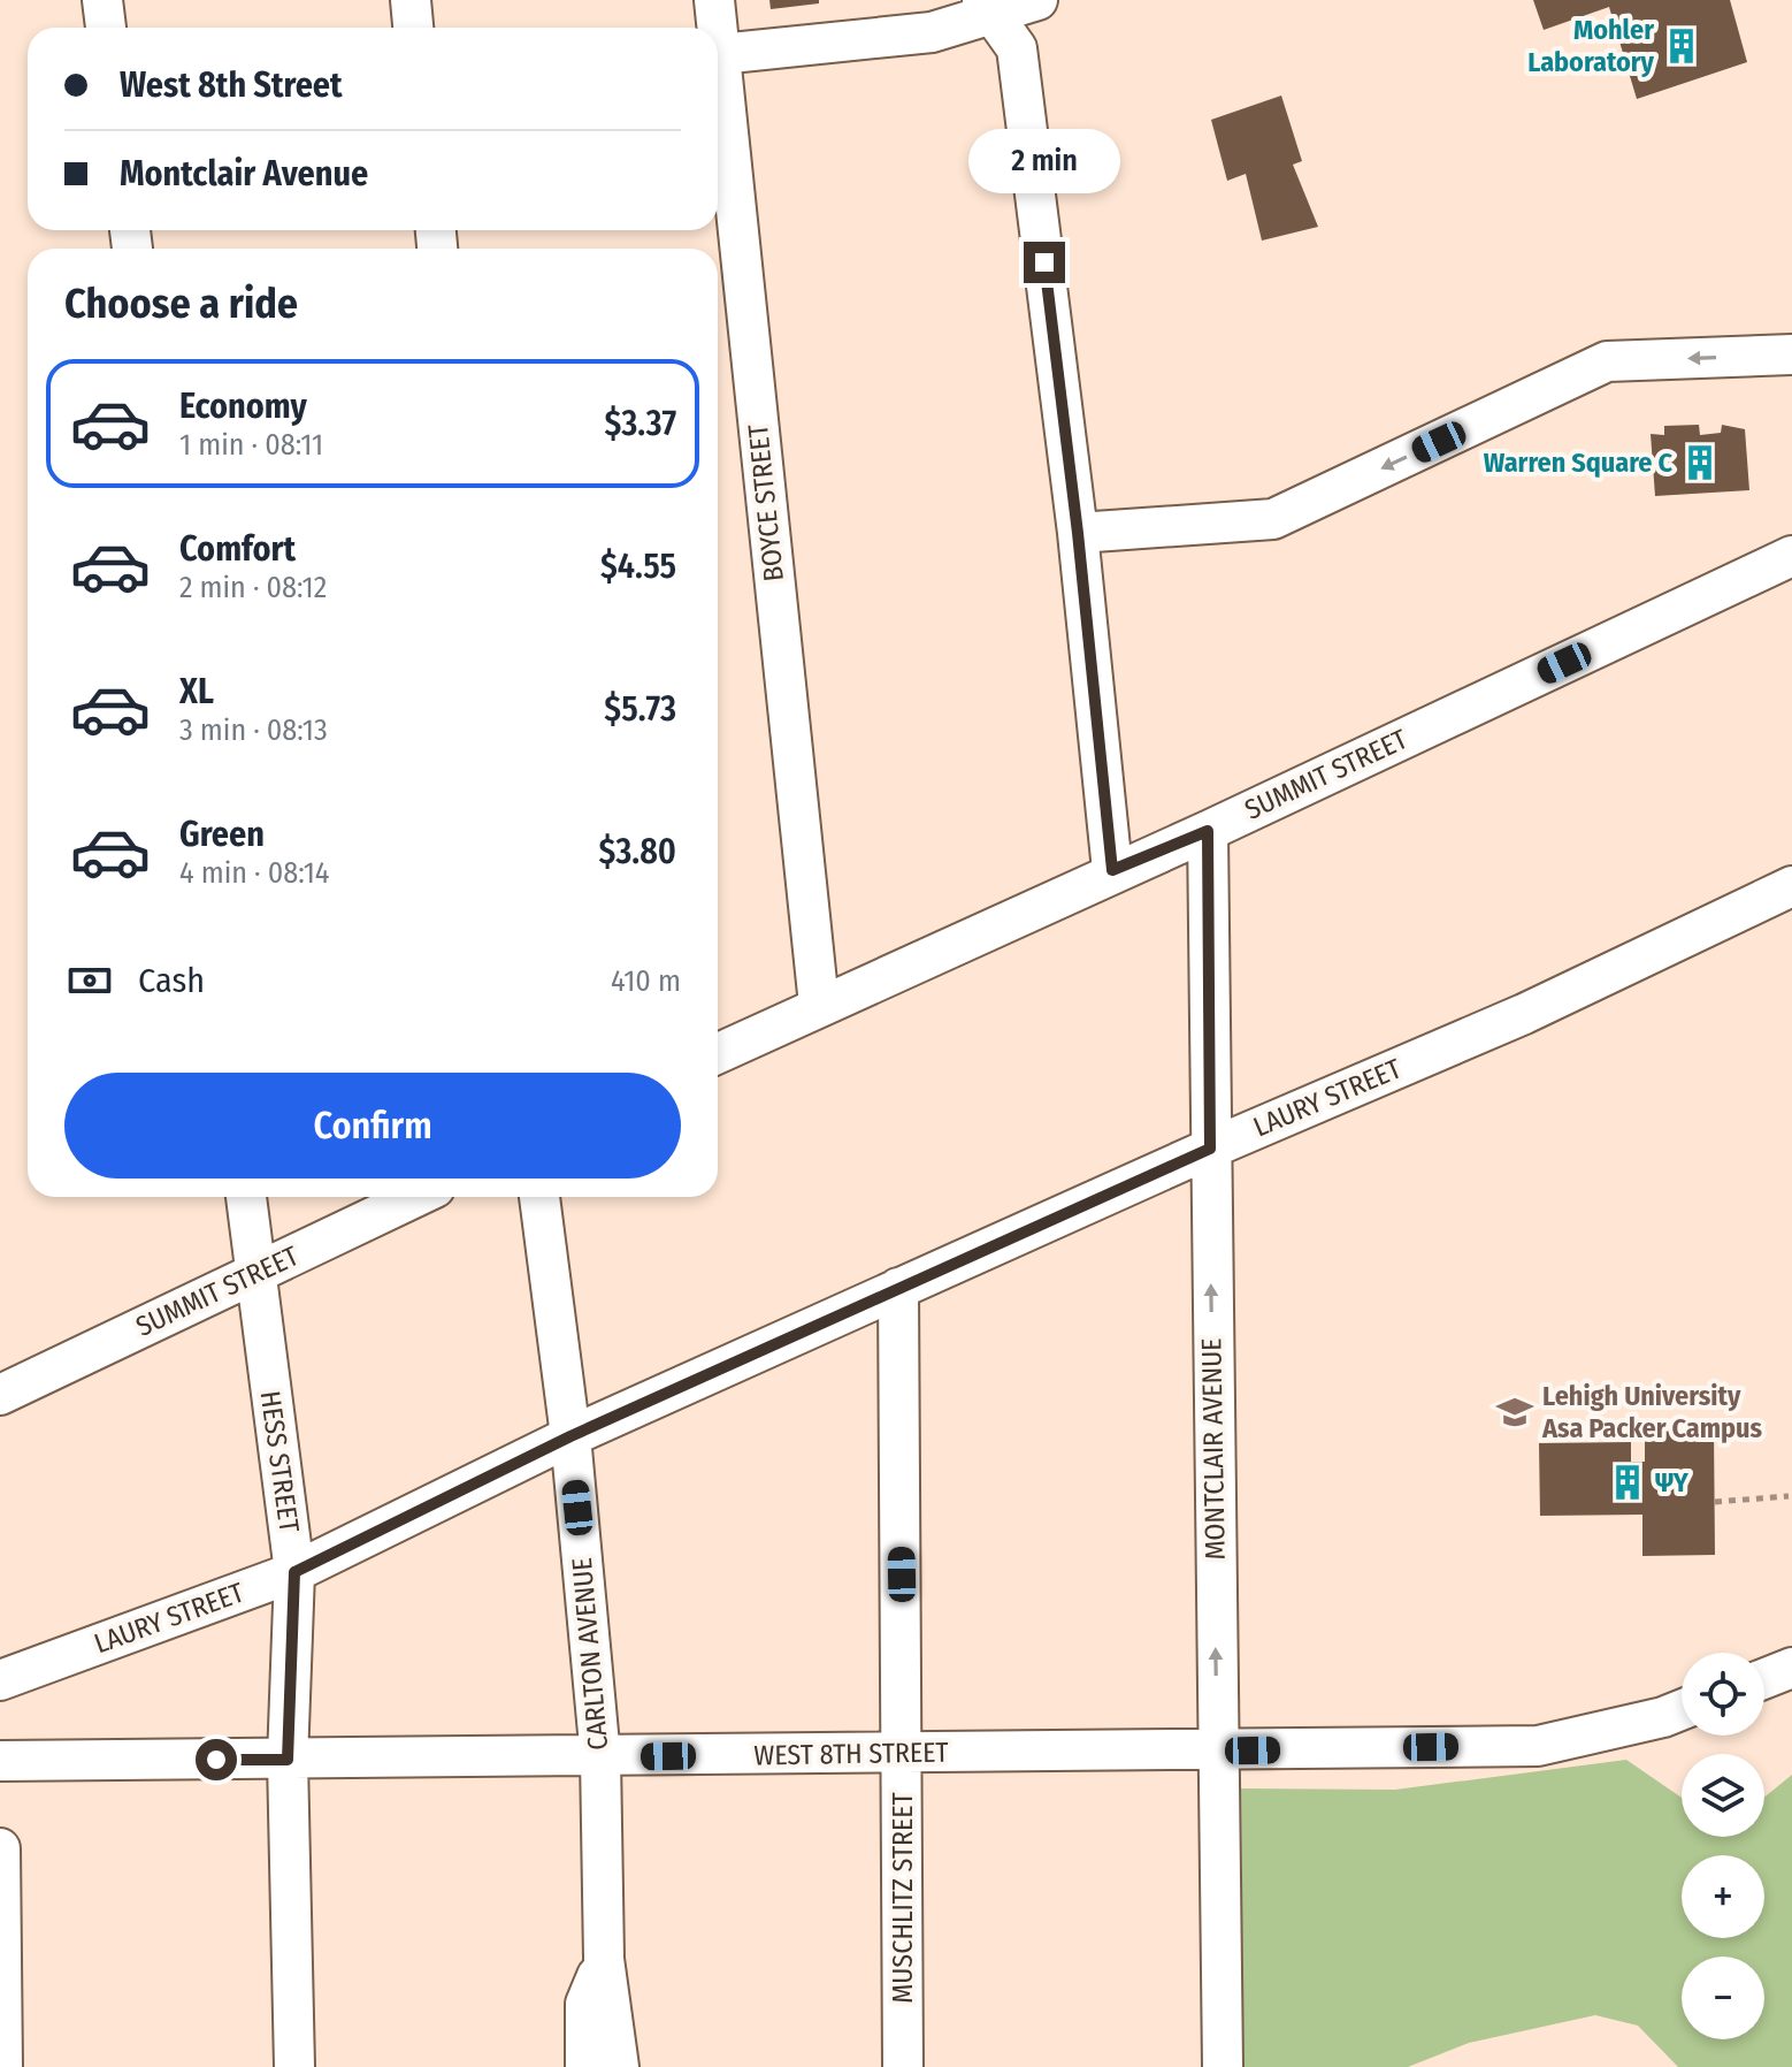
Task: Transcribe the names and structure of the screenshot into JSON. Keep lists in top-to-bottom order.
{
  "streets": {
    "street": [
      "BOYCE STREET",
      "SUMMIT STREET",
      "LAURY STREET",
      "MONTCLAIR AVENUE",
      "HESS STREET",
      "CARLTON AVENUE",
      "WEST 8TH STREET",
      "MUSCHLITZ STREET"
    ]
  },
  "crossings": [
    ["BOYCE STREET", "SUMMIT STREET"],
    ["SUMMIT STREET", "MONTCLAIR AVENUE"],
    ["SUMMIT STREET", "HESS STREET"],
    ["LAURY STREET", "MONTCLAIR AVENUE"],
    ["LAURY STREET", "HESS STREET"],
    ["LAURY STREET", "CARLTON AVENUE"],
    ["LAURY STREET", "MUSCHLITZ STREET"],
    ["MONTCLAIR AVENUE", "WEST 8TH STREET"],
    ["HESS STREET", "WEST 8TH STREET"],
    ["CARLTON AVENUE", "WEST 8TH STREET"],
    ["WEST 8TH STREET", "MUSCHLITZ STREET"]
  ],
  "one_way": ["MONTCLAIR AVENUE"],
  "places": {
    "building": ["Mohler Laboratory", "Warren Square C", "ΨΥ"],
    "school or university": ["Lehigh University Asa Packer Campus"]
  },
  "page": {
    "banner": ["West 8th Street", "Montclair Avenue"],
    "bubble": "2 min",
    "heading": "Choose a ride",
    "list": [
      {
        "name": "Economy",
        "note": "1 min · 08:11",
        "value": "$3.37"
      },
      {
        "name": "Comfort",
        "note": "2 min · 08:12",
        "value": "$4.55"
      },
      {
        "name": "XL",
        "note": "3 min · 08:13",
        "value": "$5.73"
      },
      {
        "name": "Green",
        "note": "4 min · 08:14",
        "value": "$3.80"
      }
    ],
    "pay": ["Cash", "410 m"],
    "buttons": "Confirm",
    "map_buttons": ["+", "−"]
  }
}
